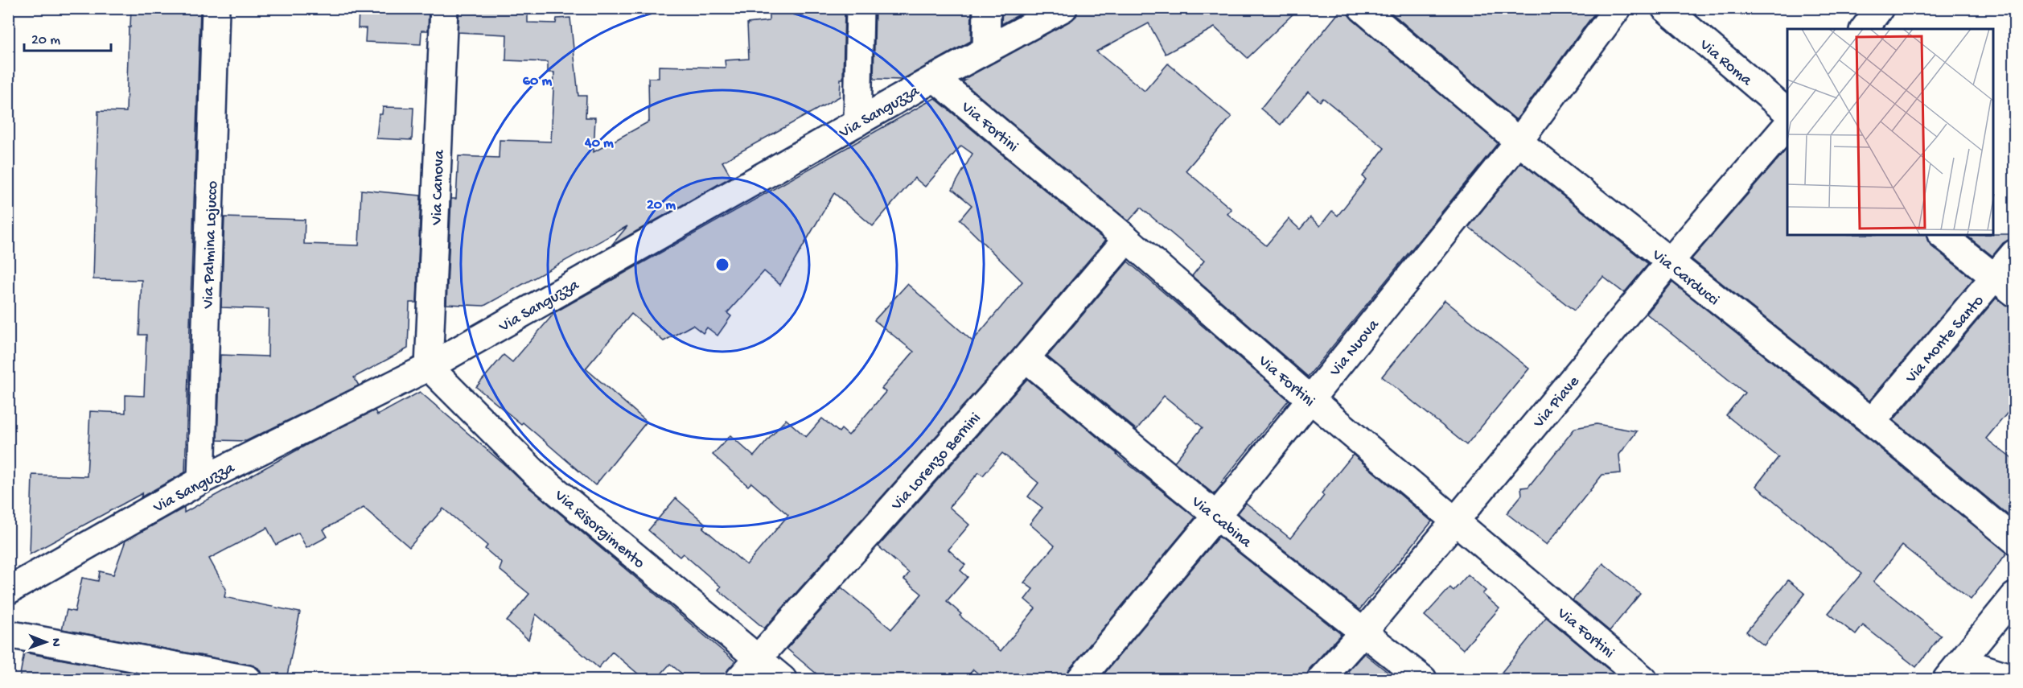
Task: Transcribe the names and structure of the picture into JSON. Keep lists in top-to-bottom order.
{
  "streets": {
    "street": [
      "Via Roma",
      "Via Sanguzza",
      "Via Fortini",
      "Via Canova",
      "Via Palmina Lojucco",
      "Via Carducci",
      "Via Monte Santo",
      "Via Nuova",
      "Via Piave",
      "Via Lorenzo Bernini",
      "Via Cabina",
      "Via Risorgimento"
    ]
  },
  "crossings": [
    ["Via Sanguzza", "Via Fortini"],
    ["Via Sanguzza", "Via Canova"],
    ["Via Sanguzza", "Via Palmina Lojucco"],
    ["Via Sanguzza", "Via Risorgimento"],
    ["Via Fortini", "Via Nuova"],
    ["Via Fortini", "Via Piave"],
    ["Via Fortini", "Via Lorenzo Bernini"],
    ["Via Canova", "Via Risorgimento"],
    ["Via Carducci", "Via Monte Santo"],
    ["Via Carducci", "Via Nuova"],
    ["Via Carducci", "Via Piave"],
    ["Via Nuova", "Via Cabina"],
    ["Via Piave", "Via Cabina"],
    ["Via Lorenzo Bernini", "Via Cabina"],
    ["Via Lorenzo Bernini", "Via Risorgimento"]
  ],
  "scale_bar": "20 m",
  "north": "right",
  "rings": ["60 m", "40 m", "20 m"]
}
